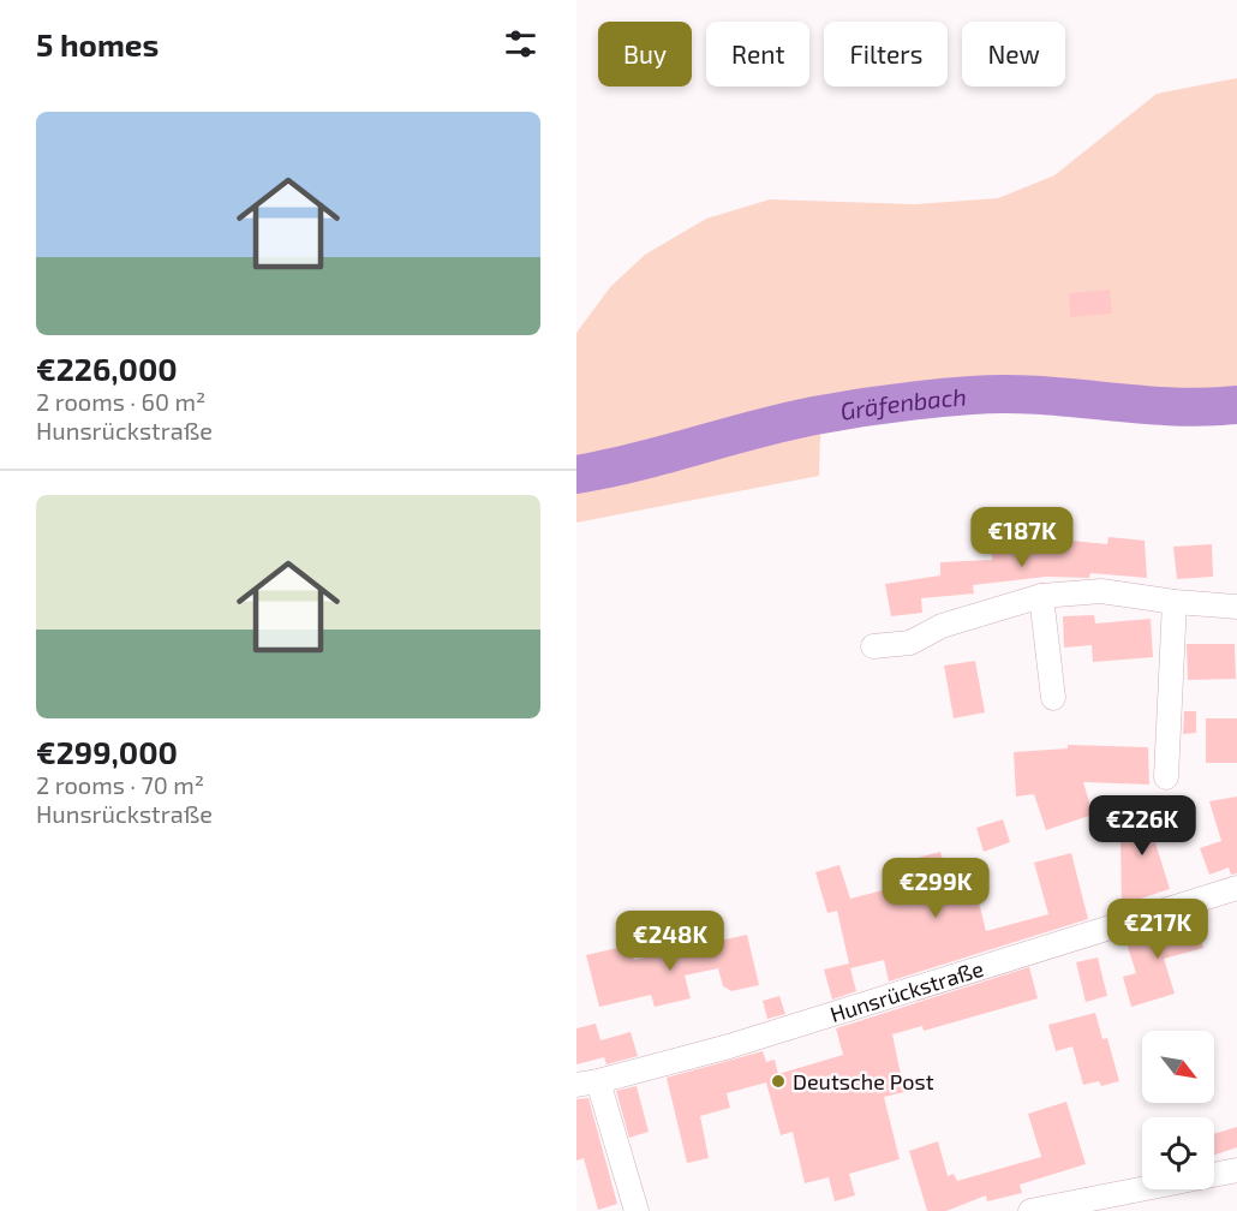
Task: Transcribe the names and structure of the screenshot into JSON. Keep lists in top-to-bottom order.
{
  "streets": {
    "street": ["Hunsrückstraße"]
  },
  "water": ["Gräfenbach"],
  "places": ["Deutsche Post"],
  "north": "bottom right",
  "page": {
    "heading": "5 homes",
    "chip": [
      "Buy",
      "Rent",
      "Filters",
      "New"
    ],
    "list": [
      {
        "name": "€226,000",
        "note": "2 rooms · 60 m² · Hunsrückstraße"
      },
      {
        "name": "€299,000",
        "note": "2 rooms · 70 m² · Hunsrückstraße"
      }
    ],
    "price": [
      "€187K",
      "€226K",
      "€299K",
      "€217K",
      "€248K"
    ]
  }
}
